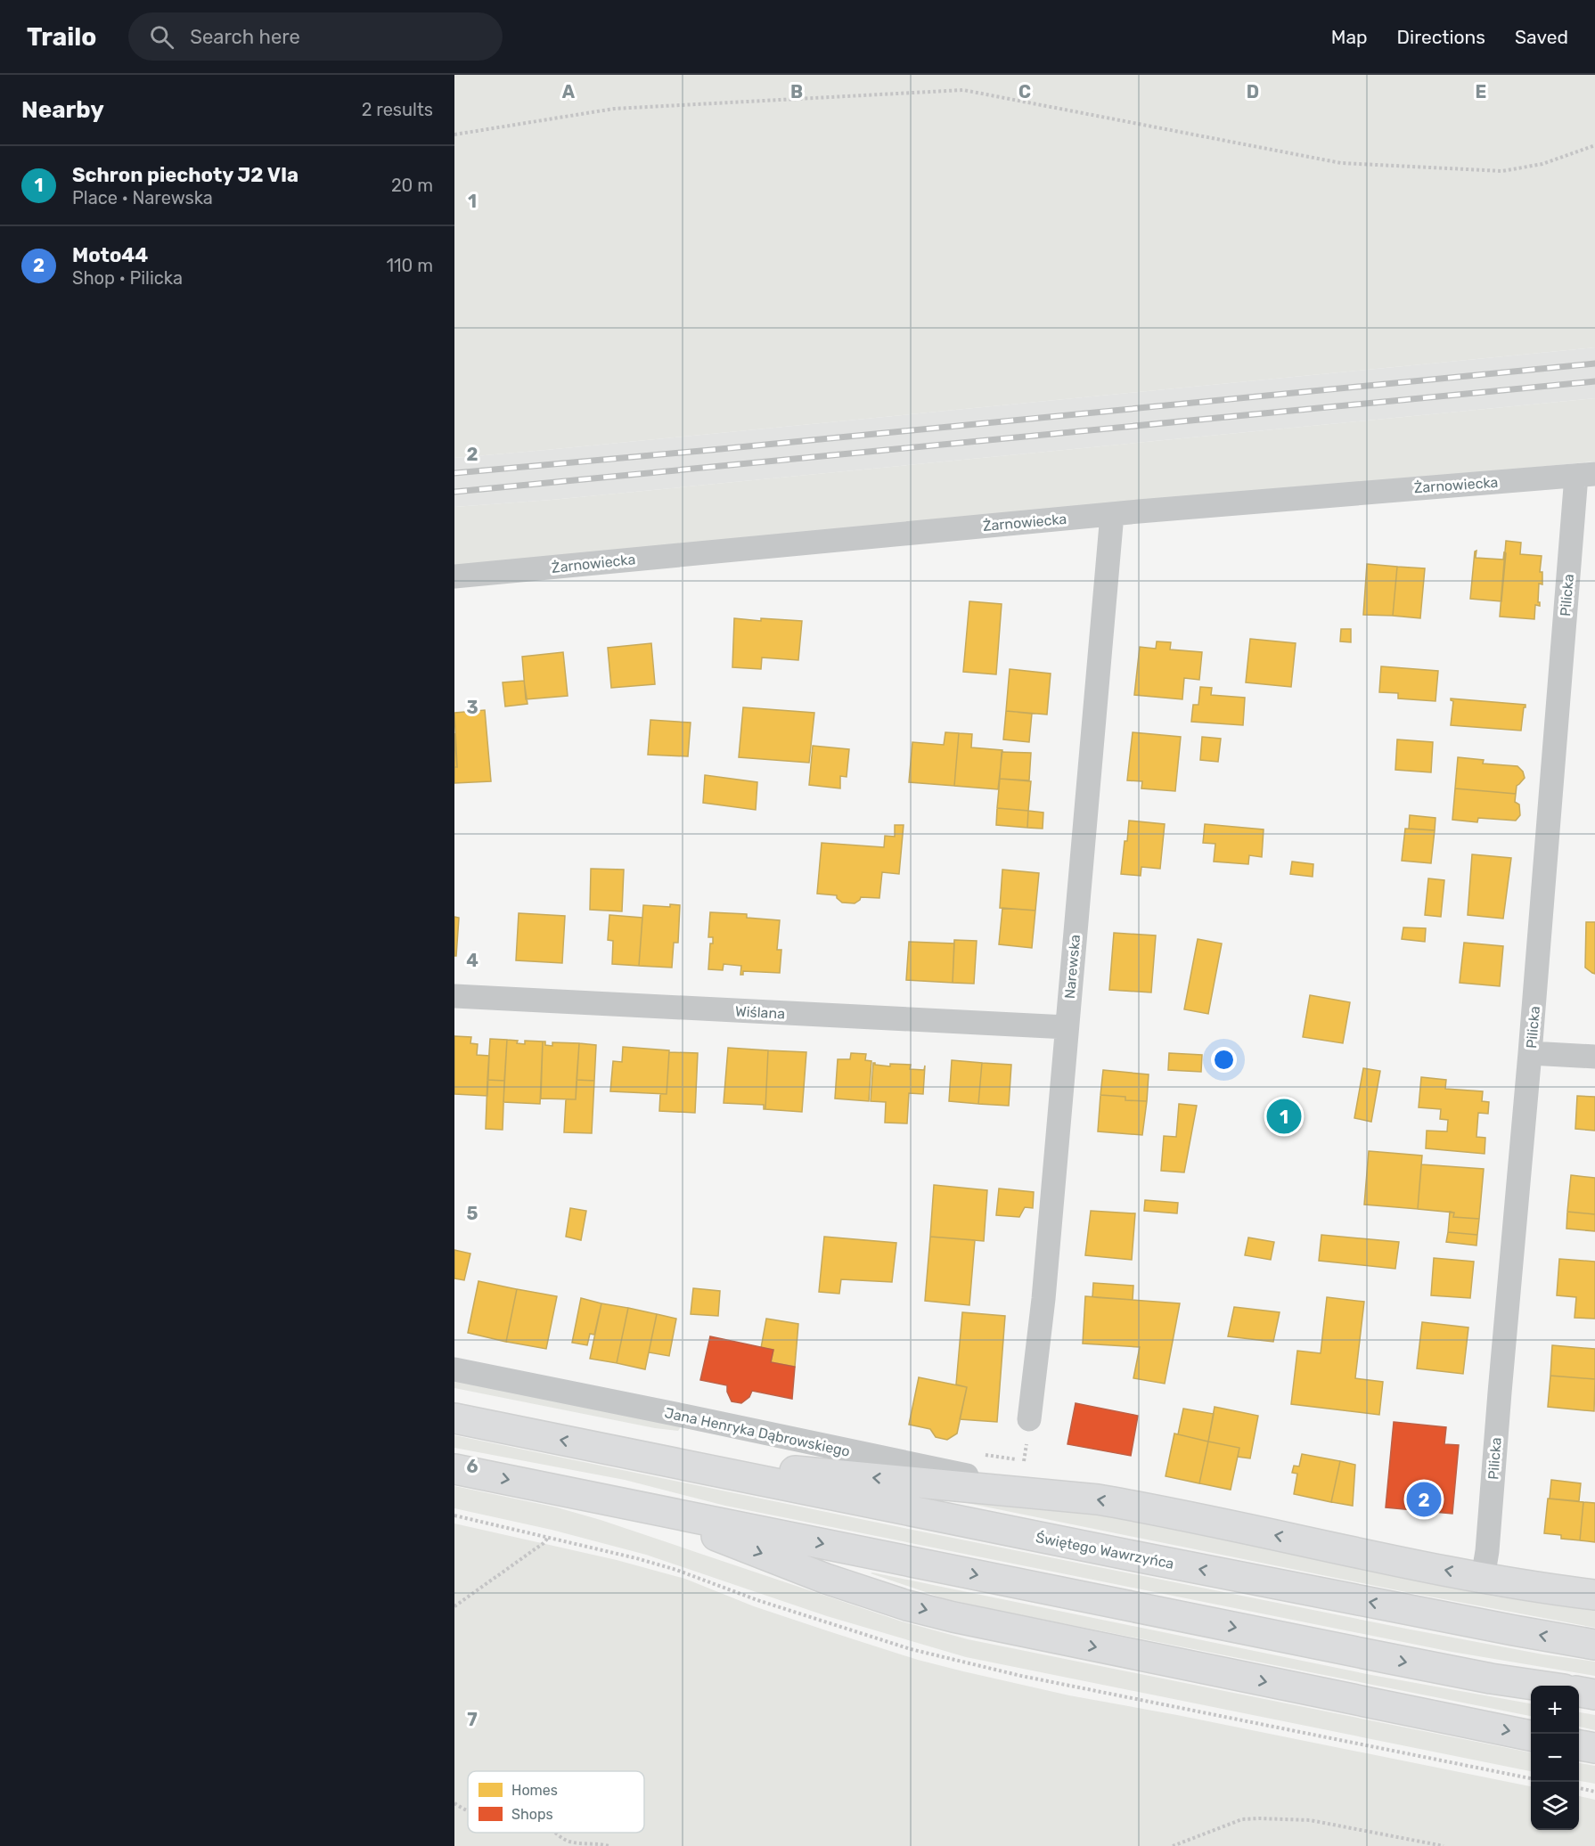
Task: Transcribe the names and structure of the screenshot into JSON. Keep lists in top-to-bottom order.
{
  "streets": {
    "main road": ["Świętego Wawrzyńca"],
    "street": [
      "Żarnowiecka",
      "Pilicka",
      "Narewska",
      "Wiślana",
      "Jana Henryka Dąbrowskiego"
    ]
  },
  "crossings": [
    ["Żarnowiecka", "Pilicka"],
    ["Żarnowiecka", "Narewska"],
    ["Narewska", "Wiślana"]
  ],
  "legend": ["Homes", "Shops"],
  "page": {
    "header": "Trailo",
    "search": "Search here",
    "nav": ["Map", "Directions", "Saved"],
    "heading": ["Nearby", "2 results"],
    "list": [
      {
        "mark": "1",
        "name": "Schron piechoty J2 VIa",
        "note": "Place · Narewska",
        "value": "20 m"
      },
      {
        "mark": "2",
        "name": "Moto44",
        "note": "Shop · Pilicka",
        "value": "110 m"
      }
    ],
    "pins": ["1", "2"],
    "map_buttons": ["+", "−"]
  },
  "grid": {
    "columns": [
      "A",
      "B",
      "C",
      "D",
      "E"
    ],
    "rows": [
      "1",
      "2",
      "3",
      "4",
      "5",
      "6",
      "7"
    ]
  }
}
